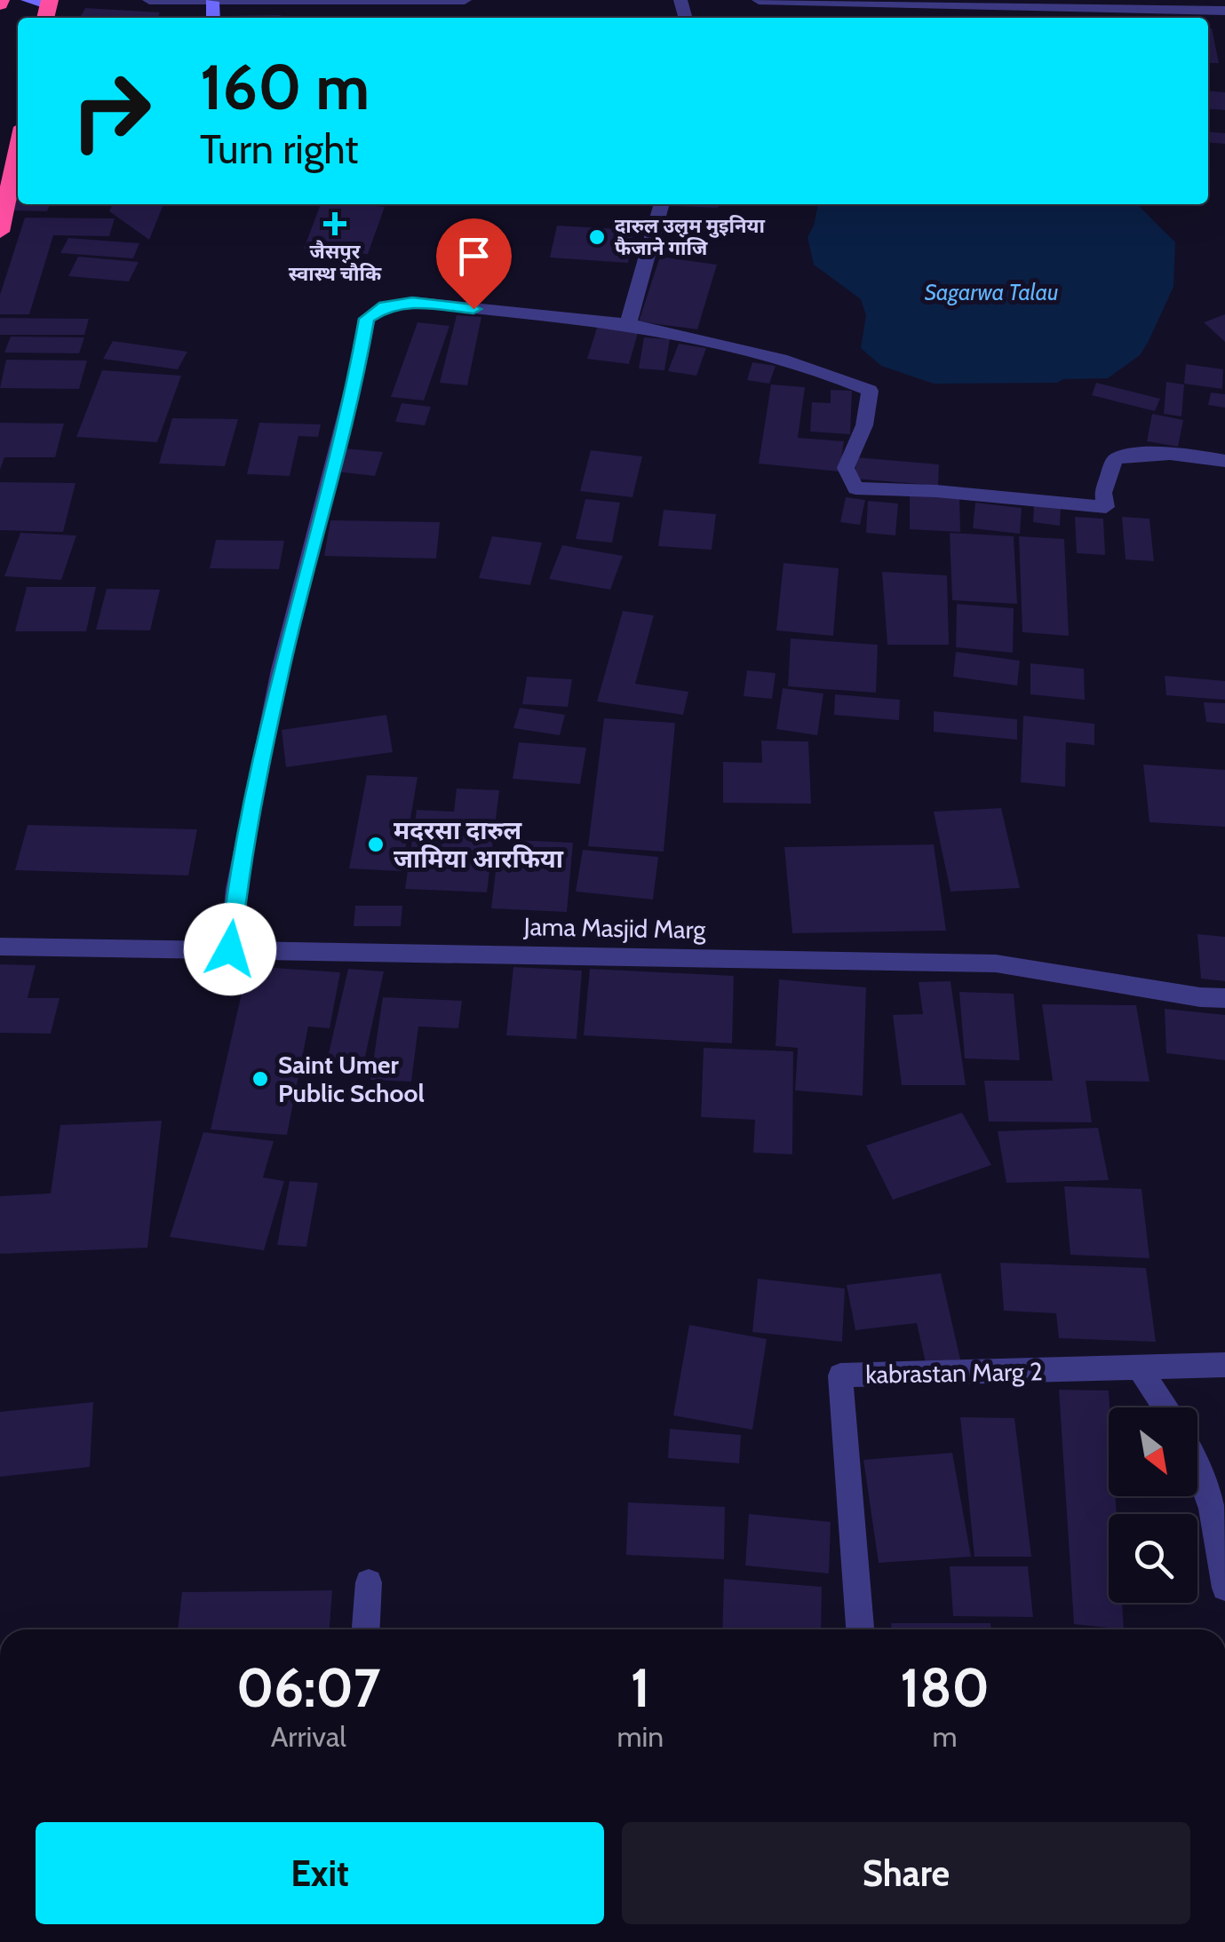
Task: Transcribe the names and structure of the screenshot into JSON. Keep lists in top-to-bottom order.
{
  "streets": {
    "street": ["Jama Masjid Marg", "kabrastan Marg 2"]
  },
  "water": ["Sagarwa Talau"],
  "places": {
    "health": ["जैसपुर स्वास्थ चौकि"],
    "other": ["दारुल उलुम मुइनिया फैजाने गाजि", "मदरसा दारुल जामिया आरफिया", "Saint Umer Public School"]
  },
  "north": "bottom right",
  "page": {
    "turn": ["160 m", "Turn right"],
    "eta": [
      "06:07",
      "Arrival",
      "1",
      "min",
      "180",
      "m"
    ],
    "buttons": ["Exit", "Share"]
  }
}
